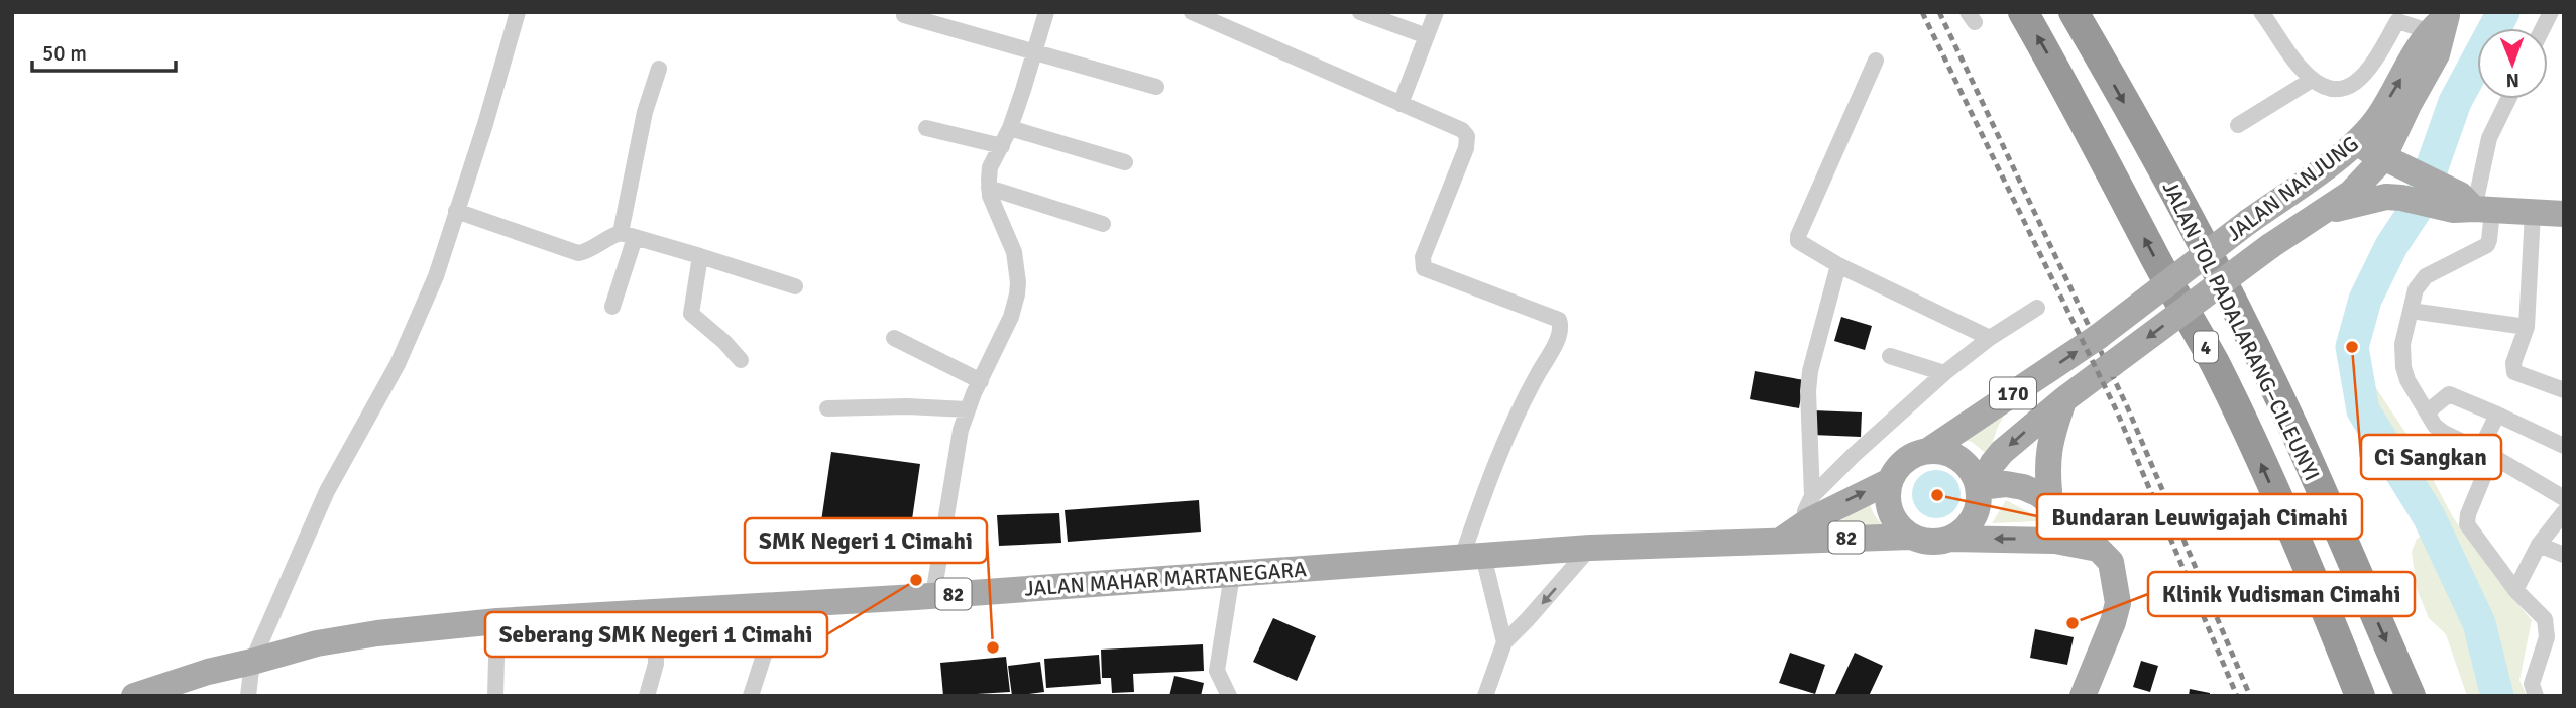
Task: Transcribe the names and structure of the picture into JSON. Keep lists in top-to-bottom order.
{
  "streets": {
    "highway": ["JALAN TOL PADALARANG–CILEUNYI", "4"],
    "main road": [
      "JALAN NANJUNG",
      "170",
      "82",
      "JALAN MAHAR MARTANEGARA"
    ]
  },
  "crossings": [
    ["JALAN NANJUNG", "170"],
    ["JALAN NANJUNG", "82"],
    ["JALAN NANJUNG", "JALAN MAHAR MARTANEGARA"],
    ["170", "82"],
    ["170", "JALAN MAHAR MARTANEGARA"],
    ["82", "JALAN MAHAR MARTANEGARA"]
  ],
  "places": [
    "Ci Sangkan",
    "Bundaran Leuwigajah Cimahi",
    "Seberang SMK Negeri 1 Cimahi",
    "Klinik Yudisman Cimahi",
    "SMK Negeri 1 Cimahi"
  ],
  "scale_bar": "50 m",
  "north": "bottom"
}
